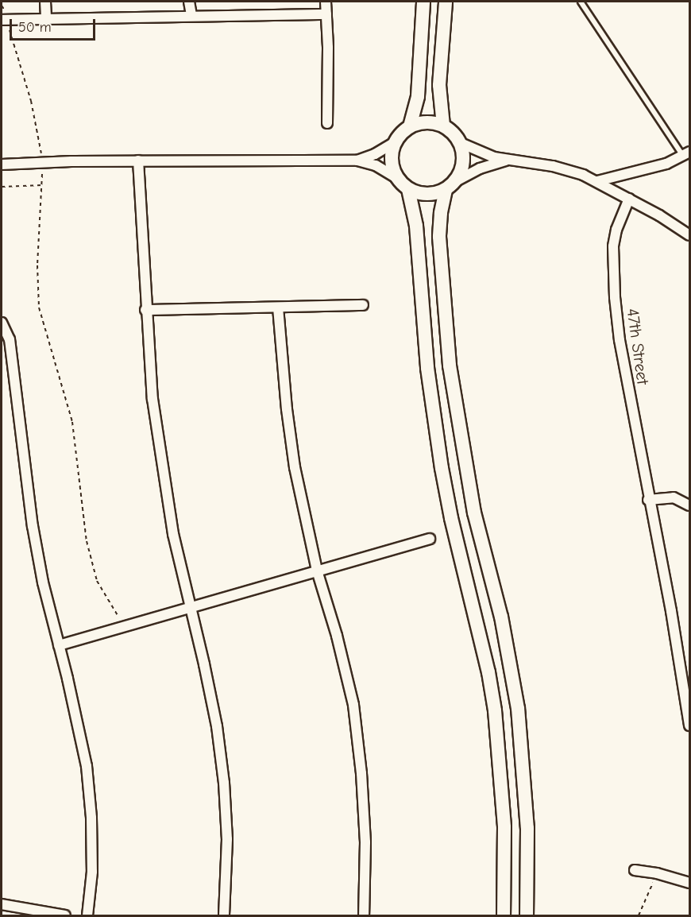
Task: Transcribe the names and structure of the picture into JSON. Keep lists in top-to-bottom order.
{
  "streets": {
    "street": ["47th Street"]
  },
  "scale_bar": "50 m"
}
